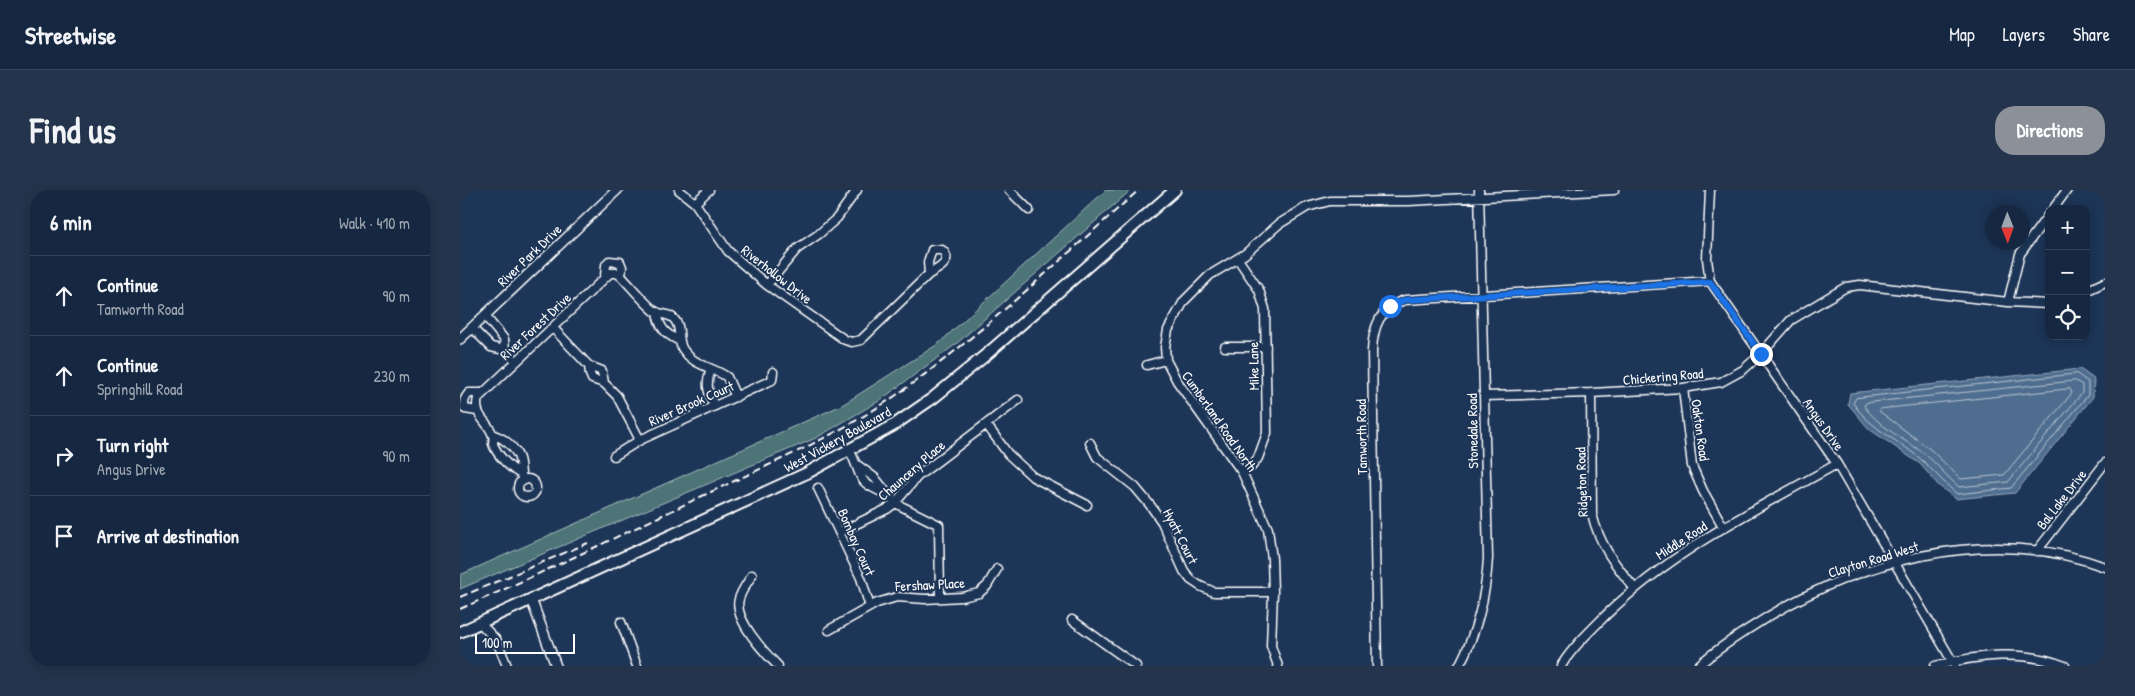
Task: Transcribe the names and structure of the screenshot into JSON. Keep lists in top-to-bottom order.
{
  "streets": {
    "main road": ["West Vickery Boulevard"],
    "street": [
      "River Park Drive",
      "Riverhollow Drive",
      "River Forest Drive",
      "Mike Lane",
      "Chickering Road",
      "River Brook Court",
      "Cumberland Road North",
      "Angus Drive",
      "Oakton Road",
      "Stonedale Road",
      "Tamworth Road",
      "Chauncery Place",
      "Ridgeton Road",
      "Bal Lake Drive",
      "Hyatt Court",
      "Middle Road",
      "Bombay Court",
      "Clayton Road West",
      "Fershaw Place"
    ]
  },
  "crossings": [
    ["River Forest Drive", "River Brook Court"],
    ["Mike Lane", "Cumberland Road North"],
    ["Chickering Road", "Angus Drive"],
    ["Chickering Road", "Oakton Road"],
    ["Chickering Road", "Stonedale Road"],
    ["Chickering Road", "Ridgeton Road"],
    ["Cumberland Road North", "Hyatt Court"],
    ["Angus Drive", "Tamworth Road"],
    ["Angus Drive", "Middle Road"],
    ["Angus Drive", "Clayton Road West"],
    ["Oakton Road", "Middle Road"],
    ["Stonedale Road", "Tamworth Road"],
    ["Chauncery Place", "Bombay Court"],
    ["Ridgeton Road", "Middle Road"],
    ["Bal Lake Drive", "Clayton Road West"],
    ["Bombay Court", "Fershaw Place"]
  ],
  "scale_bar": "100 m",
  "north": "bottom",
  "page": {
    "header": "Streetwise",
    "nav": ["Map", "Layers", "Share"],
    "buttons": "Directions",
    "title": "Find us",
    "heading": ["6 min", "Walk · 410 m"],
    "map_buttons": ["+", "−"],
    "list": [
      ["Continue", "Tamworth Road", "90 m"],
      ["Continue", "Springhill Road", "230 m"],
      ["Turn right", "Angus Drive", "90 m"],
      "Arrive at destination"
    ],
    "scale": "100 m"
  }
}
